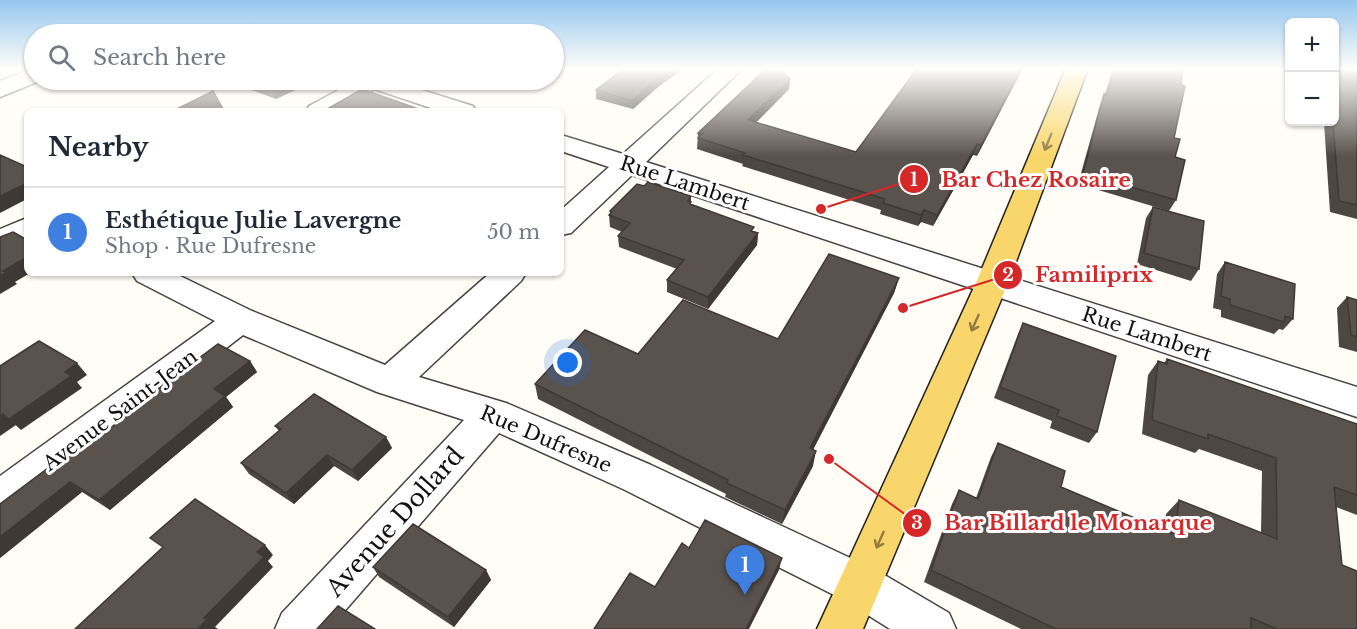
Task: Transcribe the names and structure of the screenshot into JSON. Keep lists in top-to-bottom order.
{
  "streets": {
    "street": [
      "Rue Lambert",
      "Avenue Saint-Jean",
      "Rue Dufresne",
      "Avenue Dollard"
    ]
  },
  "crossings": [
    ["Avenue Saint-Jean", "Rue Dufresne"],
    ["Rue Dufresne", "Avenue Dollard"]
  ],
  "places": ["Bar Chez Rosaire", "Familiprix", "Bar Billard le Monarque"],
  "page": {
    "map_buttons": ["+", "−"],
    "search": "Search here",
    "heading": "Nearby",
    "list": [
      {
        "mark": "1",
        "name": "Esthétique Julie Lavergne",
        "note": "Shop · Rue Dufresne",
        "value": "50 m"
      }
    ],
    "pins": "1"
  }
}
